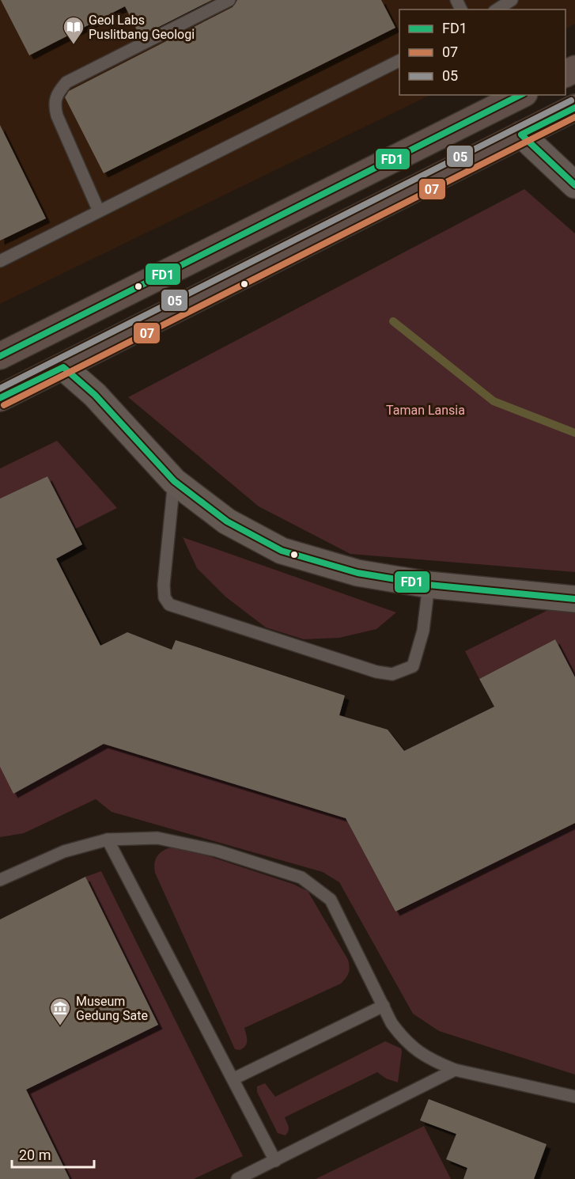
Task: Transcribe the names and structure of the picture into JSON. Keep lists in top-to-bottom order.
{
  "parks": ["Taman Lansia"],
  "places": {
    "library": ["Geol Labs Puslitbang Geologi"],
    "museum": ["Museum Gedung Sate"]
  },
  "lines": ["transit line FD1", "transit line 05", "transit line 07"],
  "legend": ["FD1", "07", "05"],
  "scale_bar": "20 m"
}
